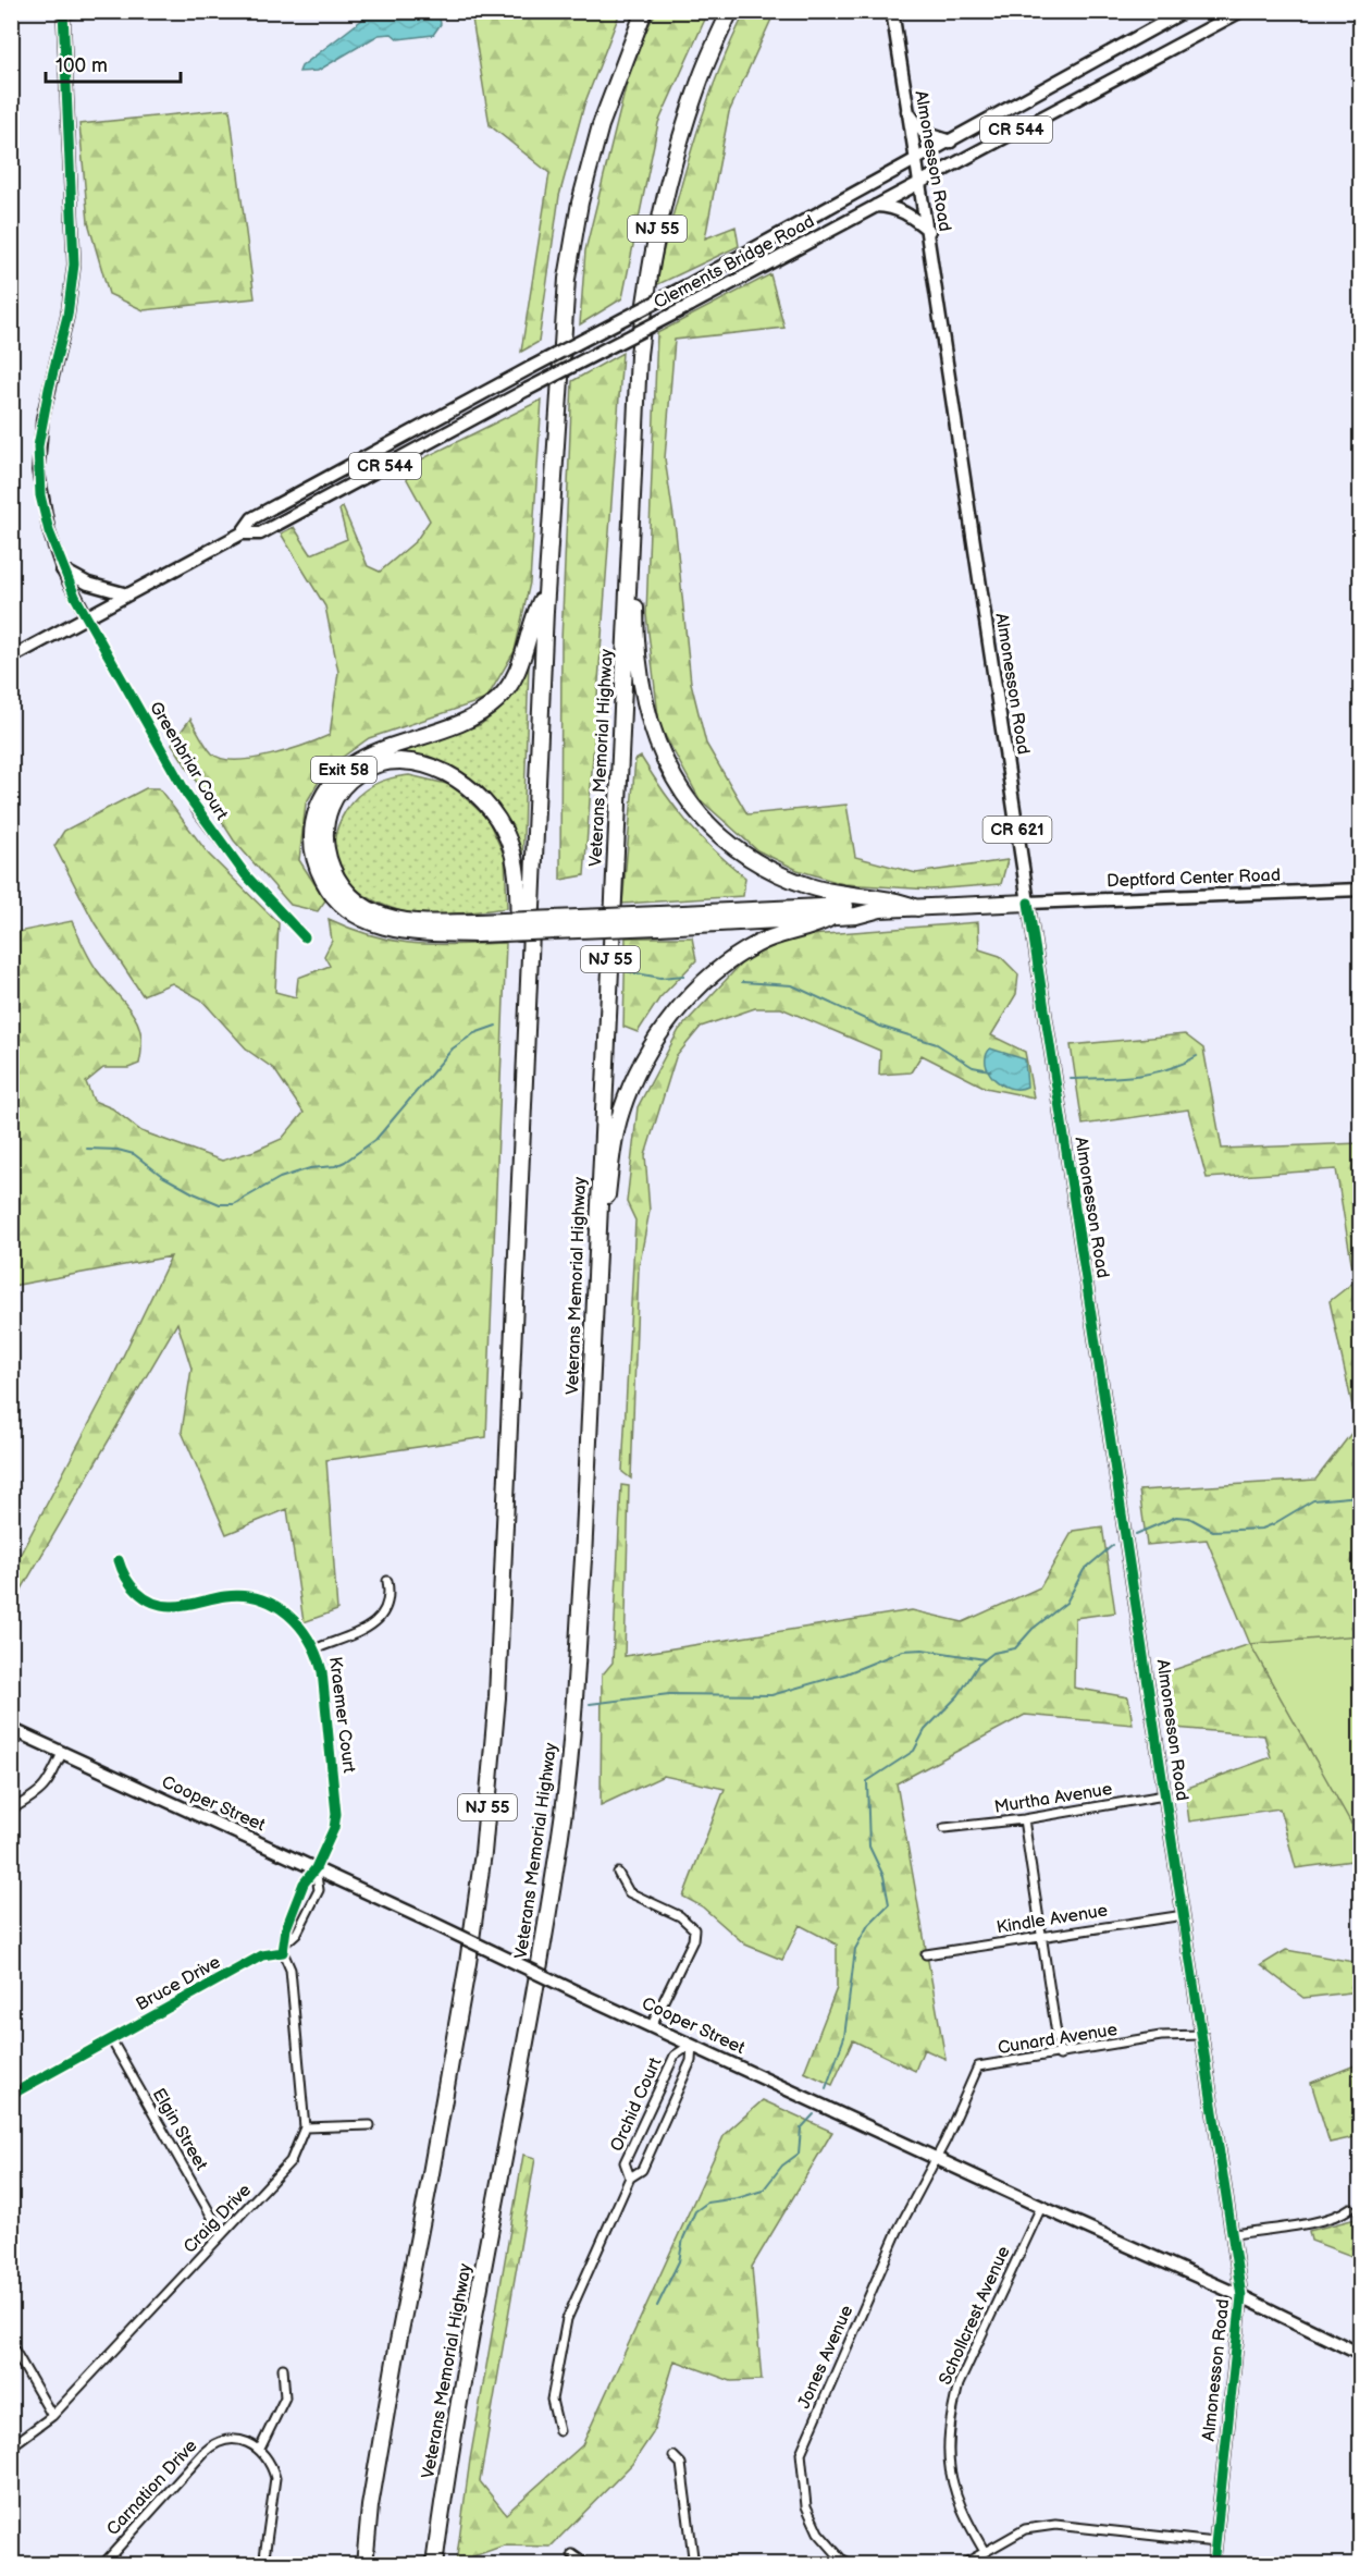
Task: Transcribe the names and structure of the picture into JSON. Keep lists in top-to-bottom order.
{
  "streets": {
    "highway": ["NJ 55", "Veterans Memorial Highway", "Exit 58"],
    "main road": [
      "CR 544",
      "Almonesson Road",
      "Clements Bridge Road",
      "CR 621",
      "Deptford Center Road",
      "Cooper Street"
    ],
    "street": [
      "Greenbriar Court",
      "Kraemer Court",
      "Murtha Avenue",
      "Kindle Avenue",
      "Bruce Drive",
      "Cunard Avenue",
      "Orchid Court",
      "Elgin Street",
      "Craig Drive",
      "Schollcrest Avenue",
      "Jones Avenue",
      "Carnation Drive"
    ]
  },
  "crossings": [
    ["Almonesson Road", "Clements Bridge Road"],
    ["Almonesson Road", "Deptford Center Road"],
    ["Almonesson Road", "Murtha Avenue"],
    ["Almonesson Road", "Cooper Street"],
    ["Almonesson Road", "Kindle Avenue"],
    ["Almonesson Road", "Cunard Avenue"],
    ["NJ 55", "Exit 58"],
    ["Clements Bridge Road", "Greenbriar Court"],
    ["Veterans Memorial Highway", "Exit 58"],
    ["Kraemer Court", "Cooper Street"],
    ["Cooper Street", "Cunard Avenue"],
    ["Cooper Street", "Orchid Court"],
    ["Cooper Street", "Schollcrest Avenue"],
    ["Cooper Street", "Jones Avenue"],
    ["Bruce Drive", "Elgin Street"],
    ["Bruce Drive", "Craig Drive"],
    ["Cunard Avenue", "Jones Avenue"],
    ["Elgin Street", "Craig Drive"]
  ],
  "scale_bar": "100 m"
}
